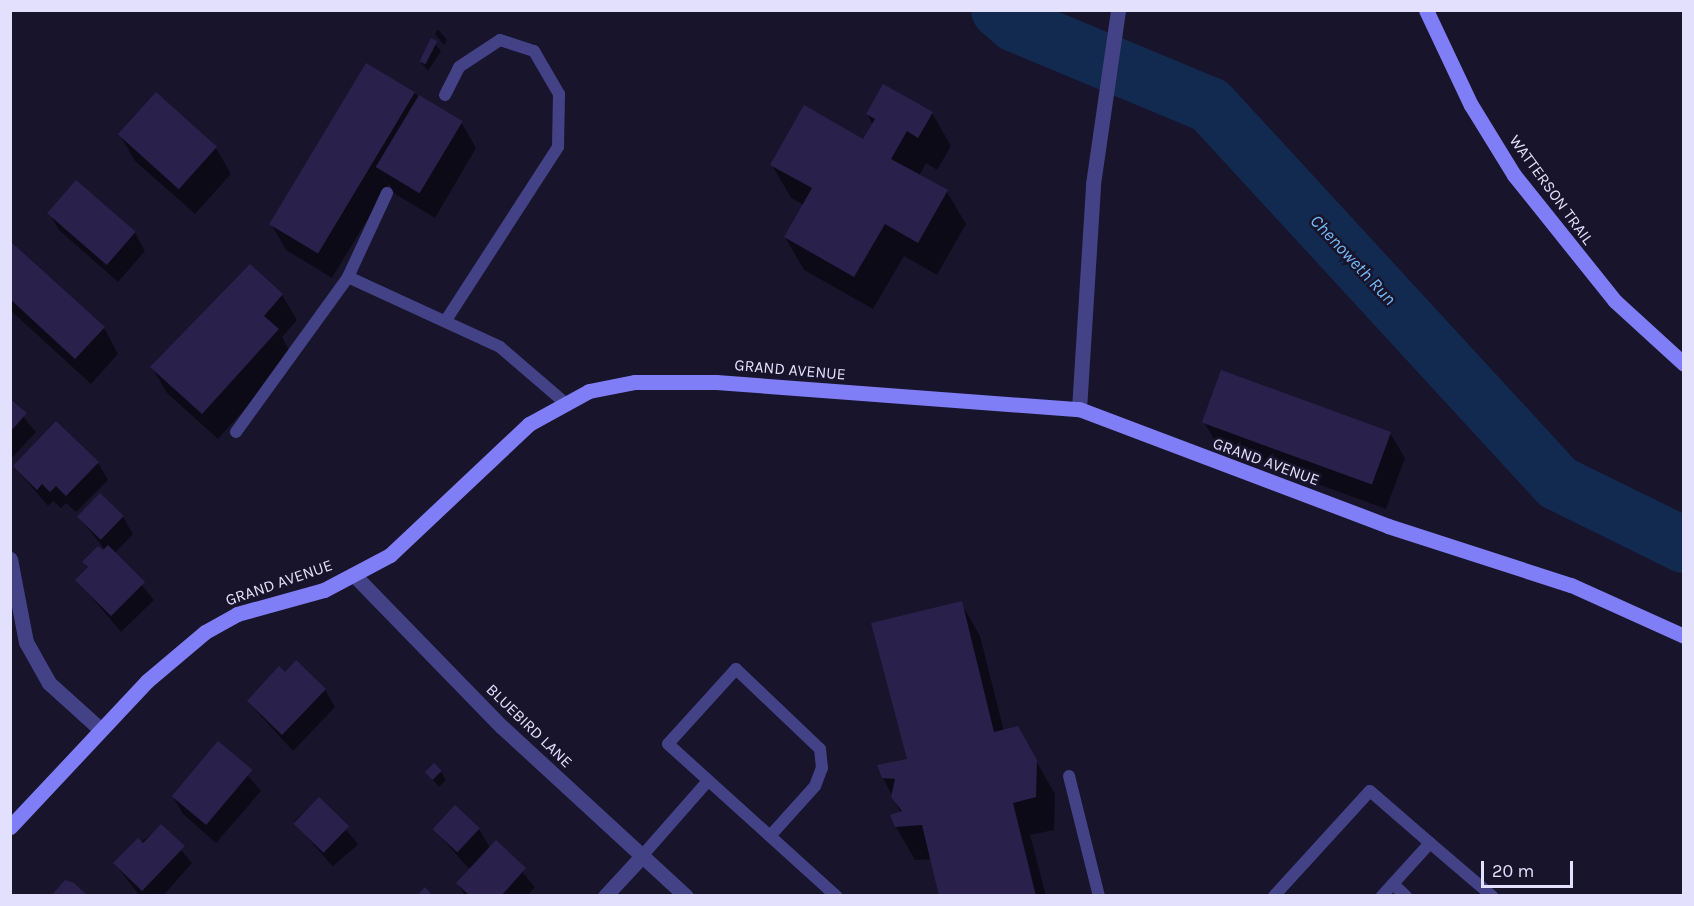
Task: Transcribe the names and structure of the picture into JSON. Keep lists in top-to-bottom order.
{
  "streets": {
    "street": ["WATTERSON TRAIL", "GRAND AVENUE", "BLUEBIRD LANE"]
  },
  "crossings": [
    ["GRAND AVENUE", "BLUEBIRD LANE"]
  ],
  "water": ["Chenoweth Run"],
  "scale_bar": "20 m"
}
